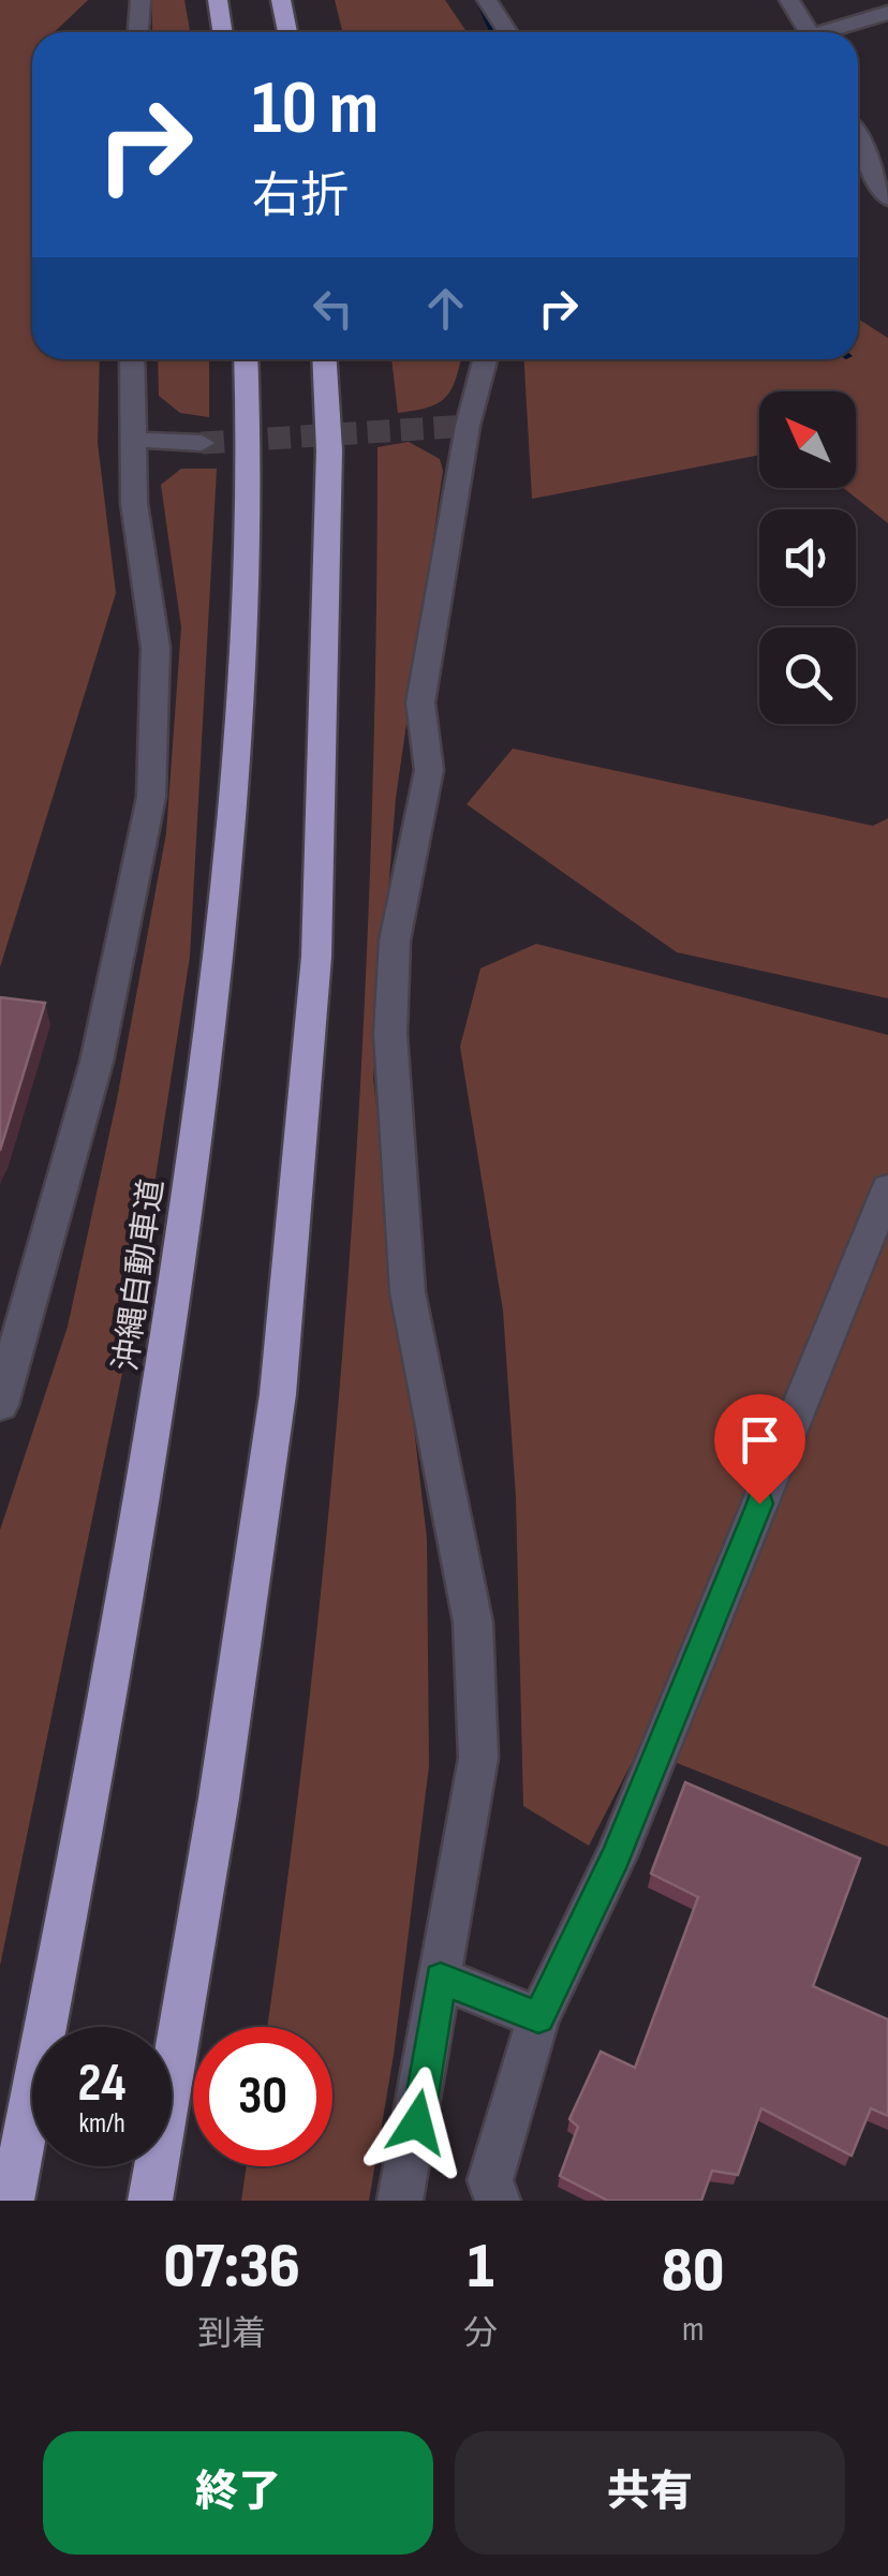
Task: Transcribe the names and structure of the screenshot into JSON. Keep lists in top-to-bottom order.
{
  "streets": {
    "highway": ["沖縄自動車道"]
  },
  "north": "top left",
  "page": {
    "turn": ["10 m", "右折"],
    "speed": "24 km/h",
    "limit": "30",
    "eta": [
      "07:36",
      "到着",
      "1",
      "分",
      "80",
      "m"
    ],
    "buttons": ["終了", "共有"]
  }
}
